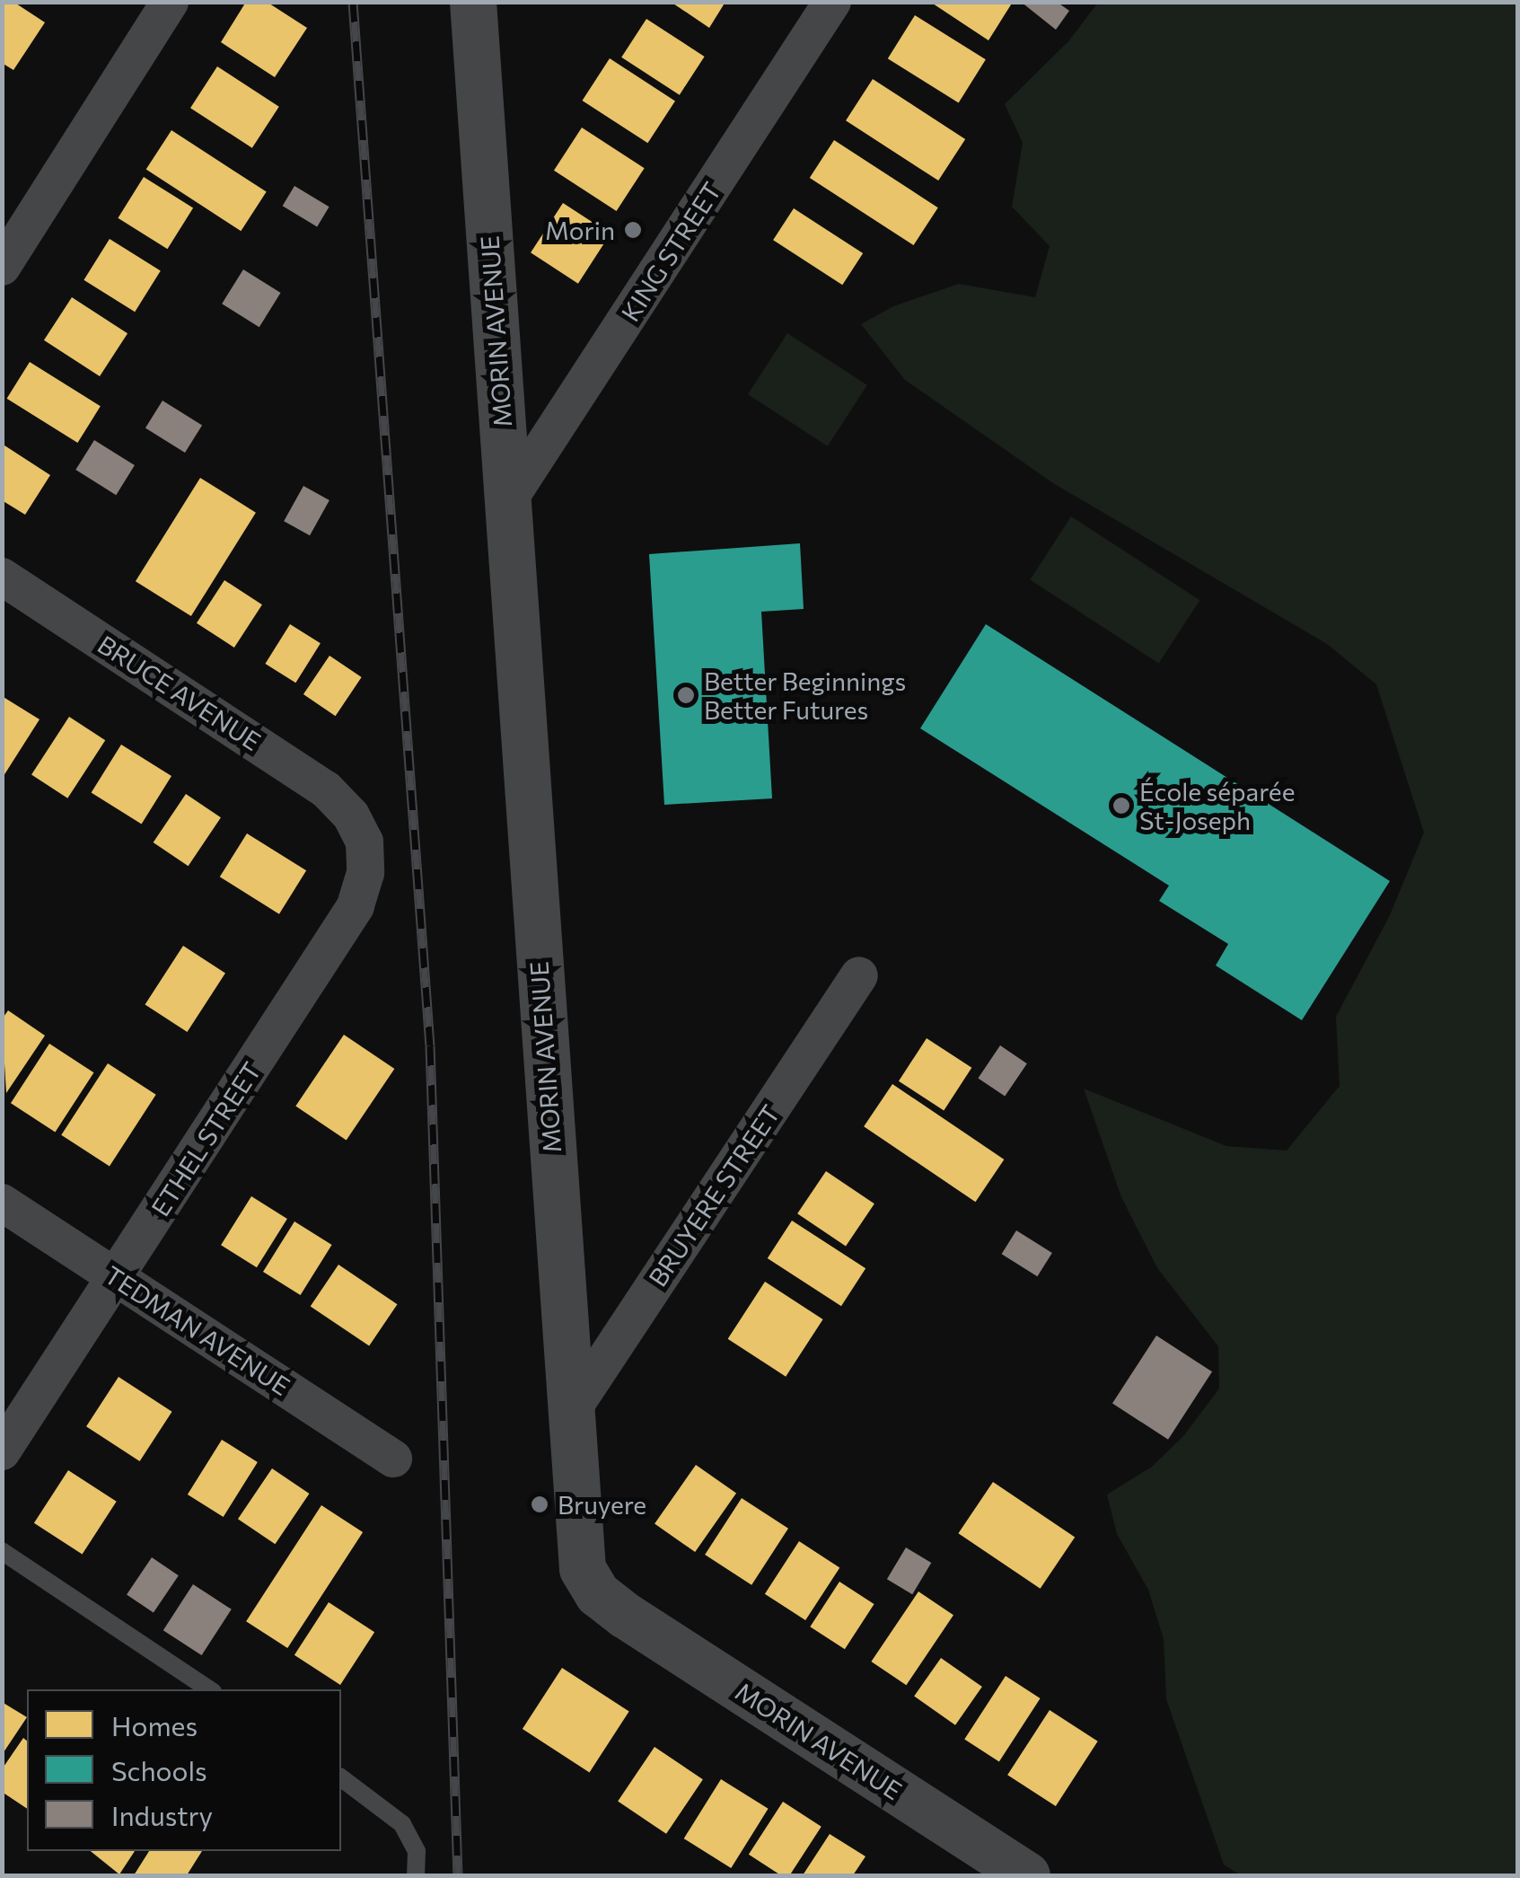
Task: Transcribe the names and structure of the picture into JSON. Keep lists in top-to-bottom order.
{
  "streets": {
    "street": [
      "KING STREET",
      "MORIN AVENUE",
      "BRUCE AVENUE",
      "ETHEL STREET",
      "BRUYERE STREET",
      "TEDMAN AVENUE"
    ]
  },
  "crossings": [
    ["KING STREET", "MORIN AVENUE"],
    ["MORIN AVENUE", "BRUYERE STREET"],
    ["BRUCE AVENUE", "ETHEL STREET"],
    ["ETHEL STREET", "TEDMAN AVENUE"]
  ],
  "places": [
    "Morin",
    "Better Beginnings Better Futures",
    "École séparée St-Joseph",
    "Bruyere"
  ],
  "legend": ["Homes", "Schools", "Industry"]
}
